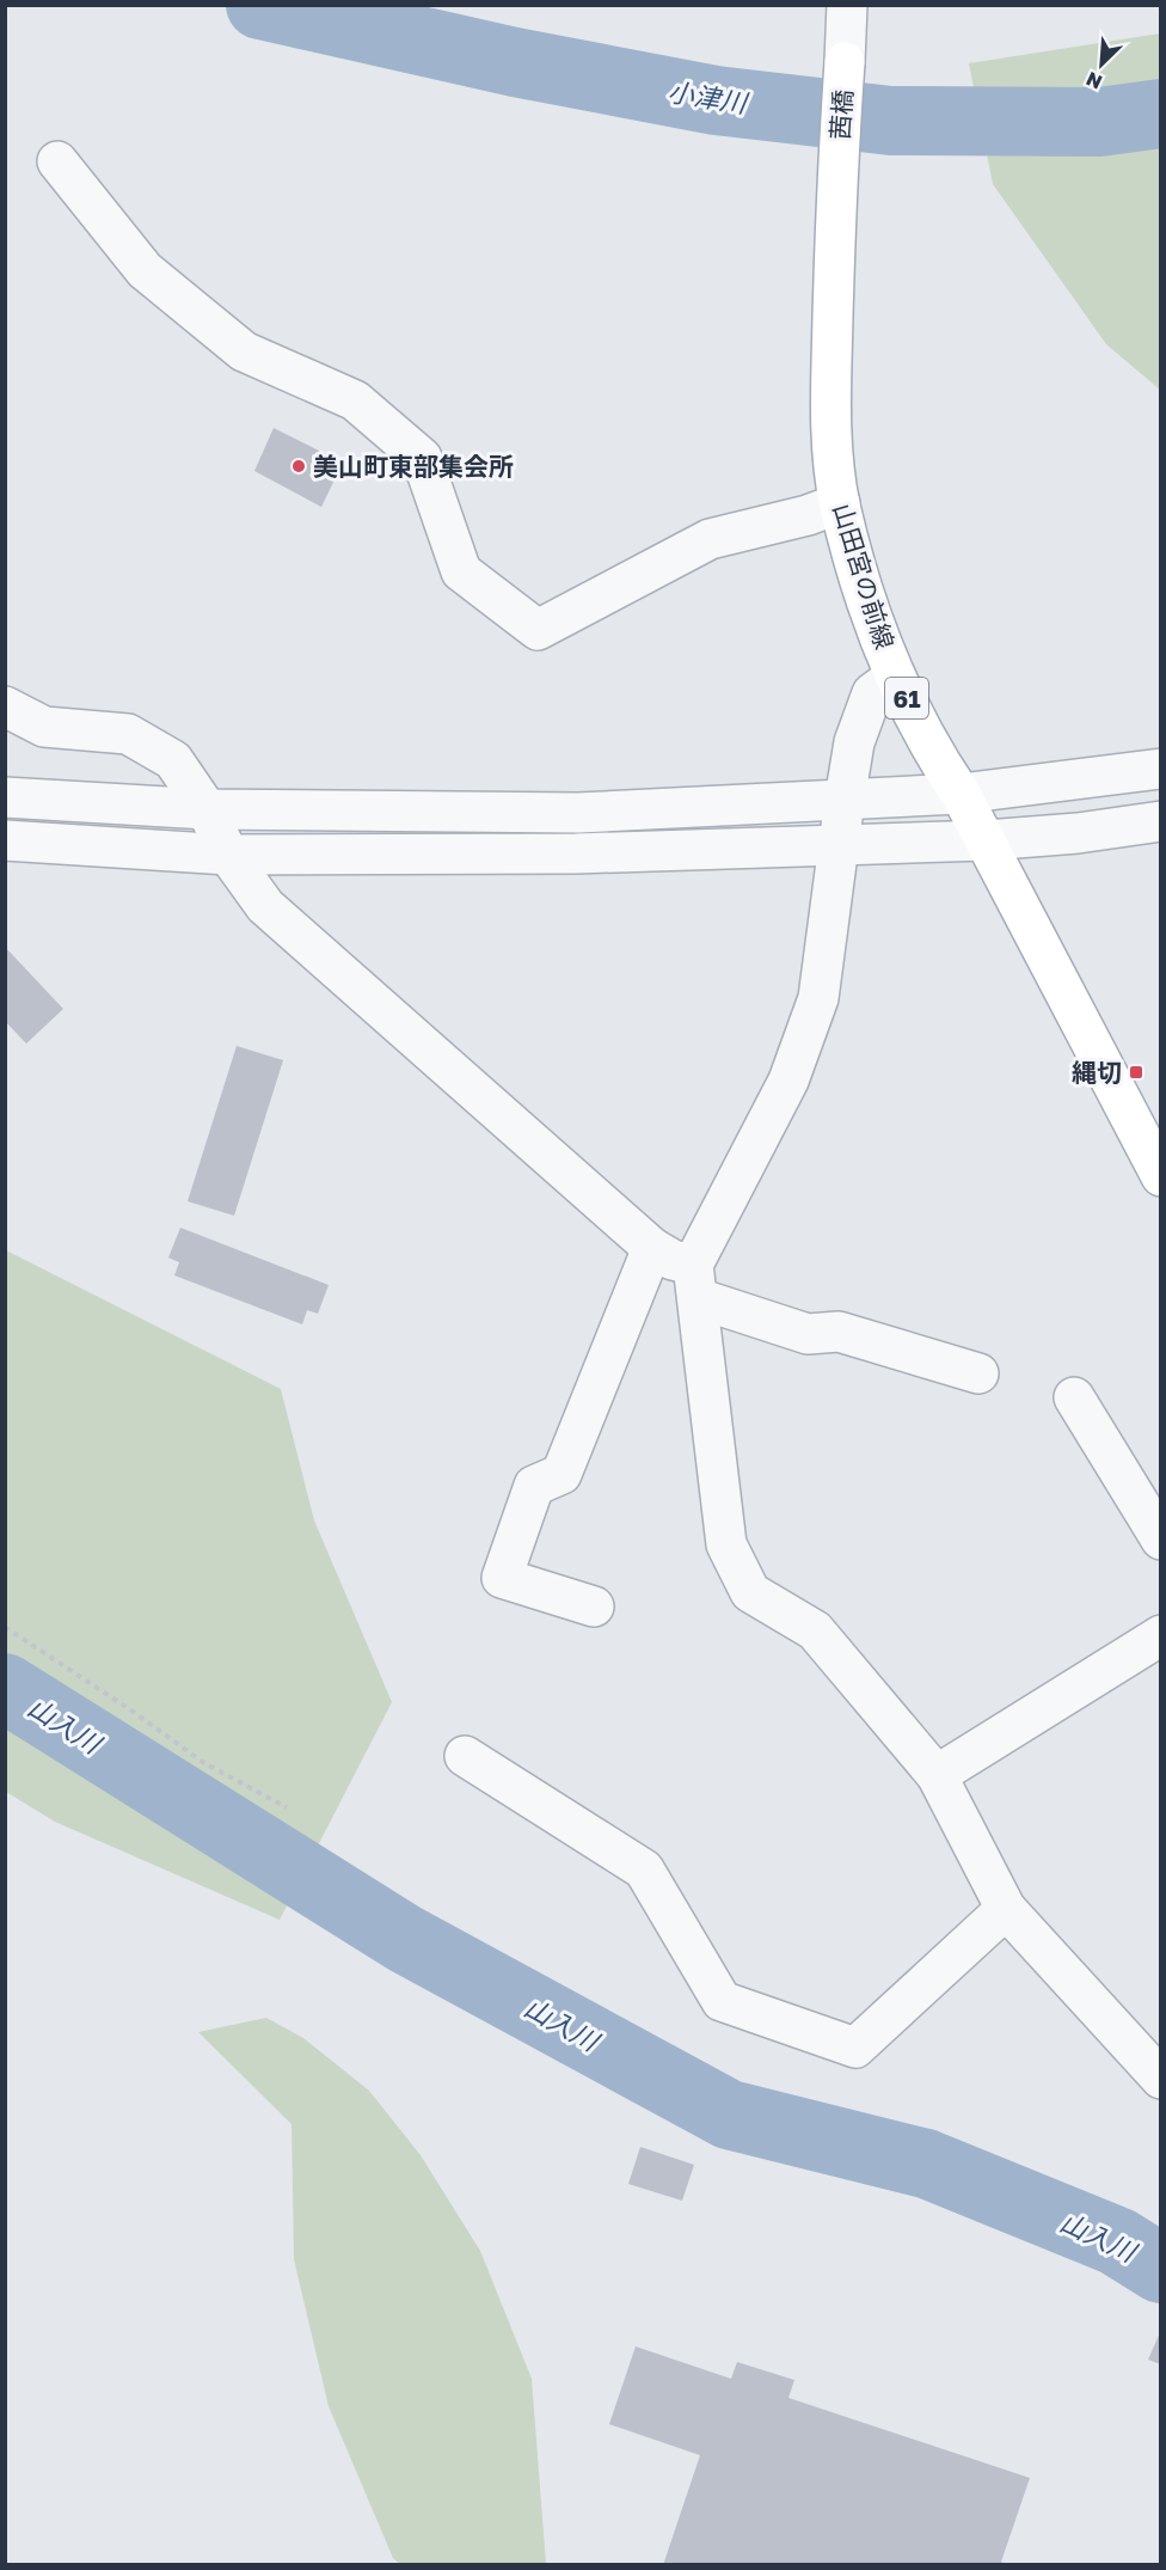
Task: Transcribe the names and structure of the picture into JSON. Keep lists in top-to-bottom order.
{
  "streets": {
    "main road": ["茜橋", "山田宮の前線", "61"]
  },
  "crossings": [
    ["茜橋", "山田宮の前線"]
  ],
  "water": ["小津川", "山入川"],
  "places": {
    "other": ["美山町東部集会所"],
    "transit": ["縄切"]
  },
  "north": "bottom left"
}
